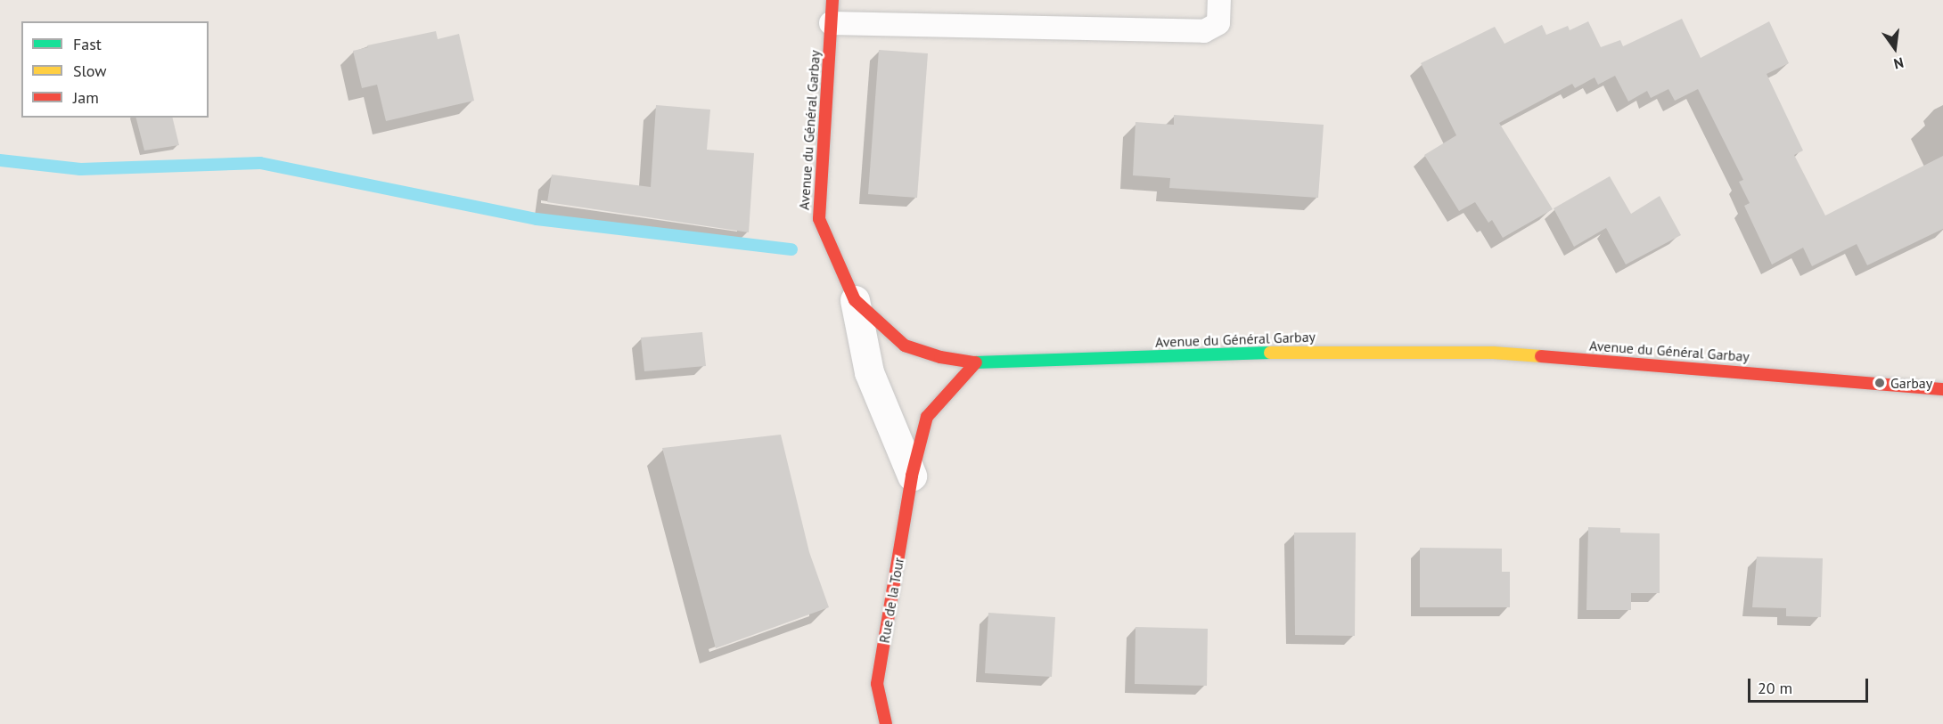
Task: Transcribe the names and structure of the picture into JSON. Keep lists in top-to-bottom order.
{
  "streets": {
    "main road": ["Avenue du Général Garbay", "Rue de la Tour"]
  },
  "crossings": [
    ["Avenue du Général Garbay", "Rue de la Tour"]
  ],
  "places": ["Garbay"],
  "legend": ["Fast", "Slow", "Jam"],
  "scale_bar": "20 m",
  "north": "bottom"
}
